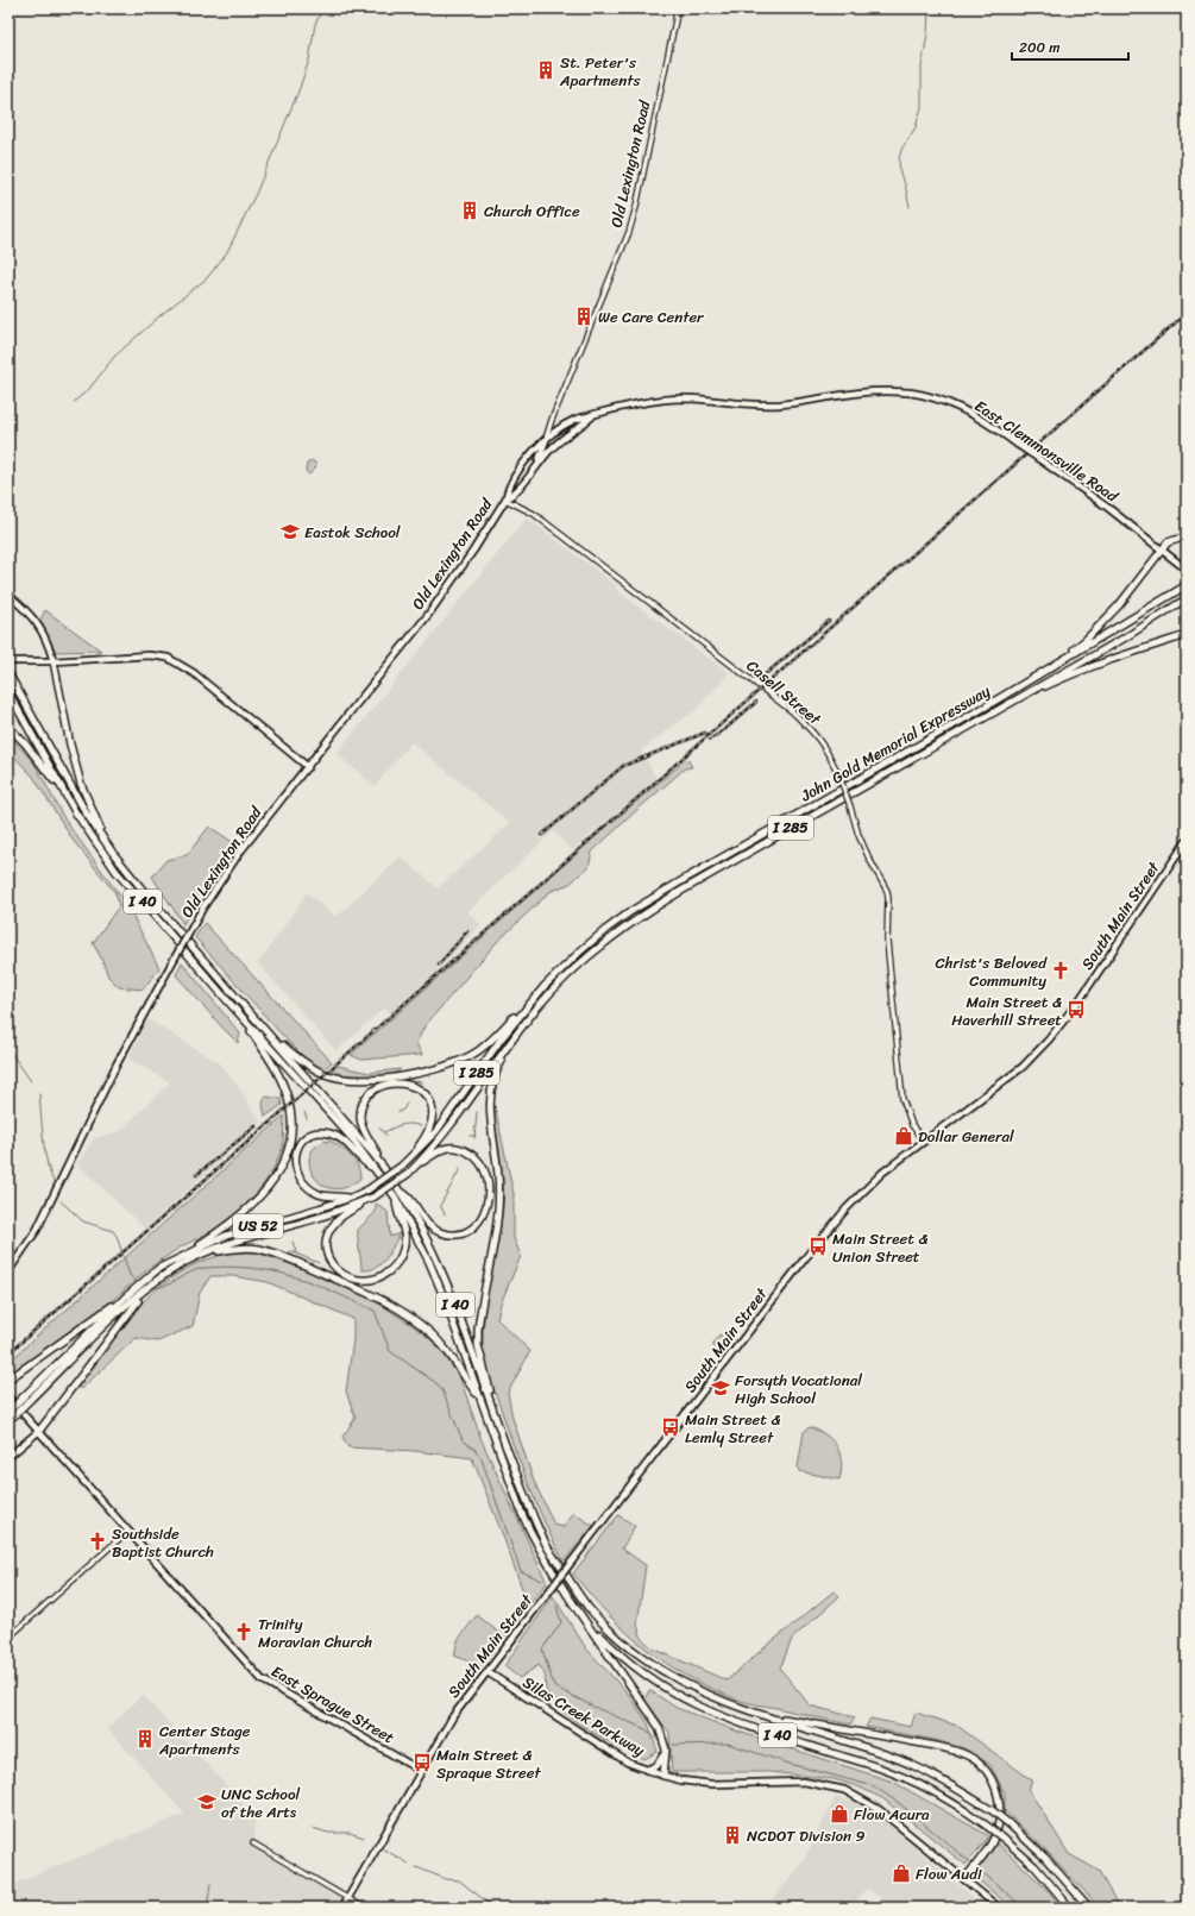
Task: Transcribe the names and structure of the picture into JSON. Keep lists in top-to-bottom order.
{
  "streets": {
    "highway": [
      "John Gold Memorial Expressway",
      "I 285",
      "I 40",
      "US 52"
    ],
    "main road": [
      "Old Lexington Road",
      "East Clemmonsville Road",
      "South Main Street",
      "East Sprague Street",
      "Silas Creek Parkway"
    ],
    "street": ["Casell Street"]
  },
  "crossings": [
    ["Old Lexington Road", "East Clemmonsville Road"],
    ["Old Lexington Road", "Casell Street"],
    ["Casell Street", "South Main Street"],
    ["South Main Street", "East Sprague Street"],
    ["South Main Street", "Silas Creek Parkway"]
  ],
  "places": {
    "building": [
      "St. Peter's Apartments",
      "Church Office",
      "We Care Center",
      "Center Stage Apartments",
      "NCDOT Division 9"
    ],
    "school or university": ["Eastok School", "Forsyth Vocational High School", "UNC School of the Arts"],
    "church": ["Christ's Beloved Community", "Southside Baptist Church", "Trinity Moravian Church"],
    "bus stop": [
      "Main Street & Haverhill Street",
      "Main Street & Union Street",
      "Main Street & Lemly Street",
      "Main Street & Spraque Street"
    ],
    "shop": ["Dollar General", "Flow Acura", "Flow Audi"]
  },
  "scale_bar": "200 m"
}
